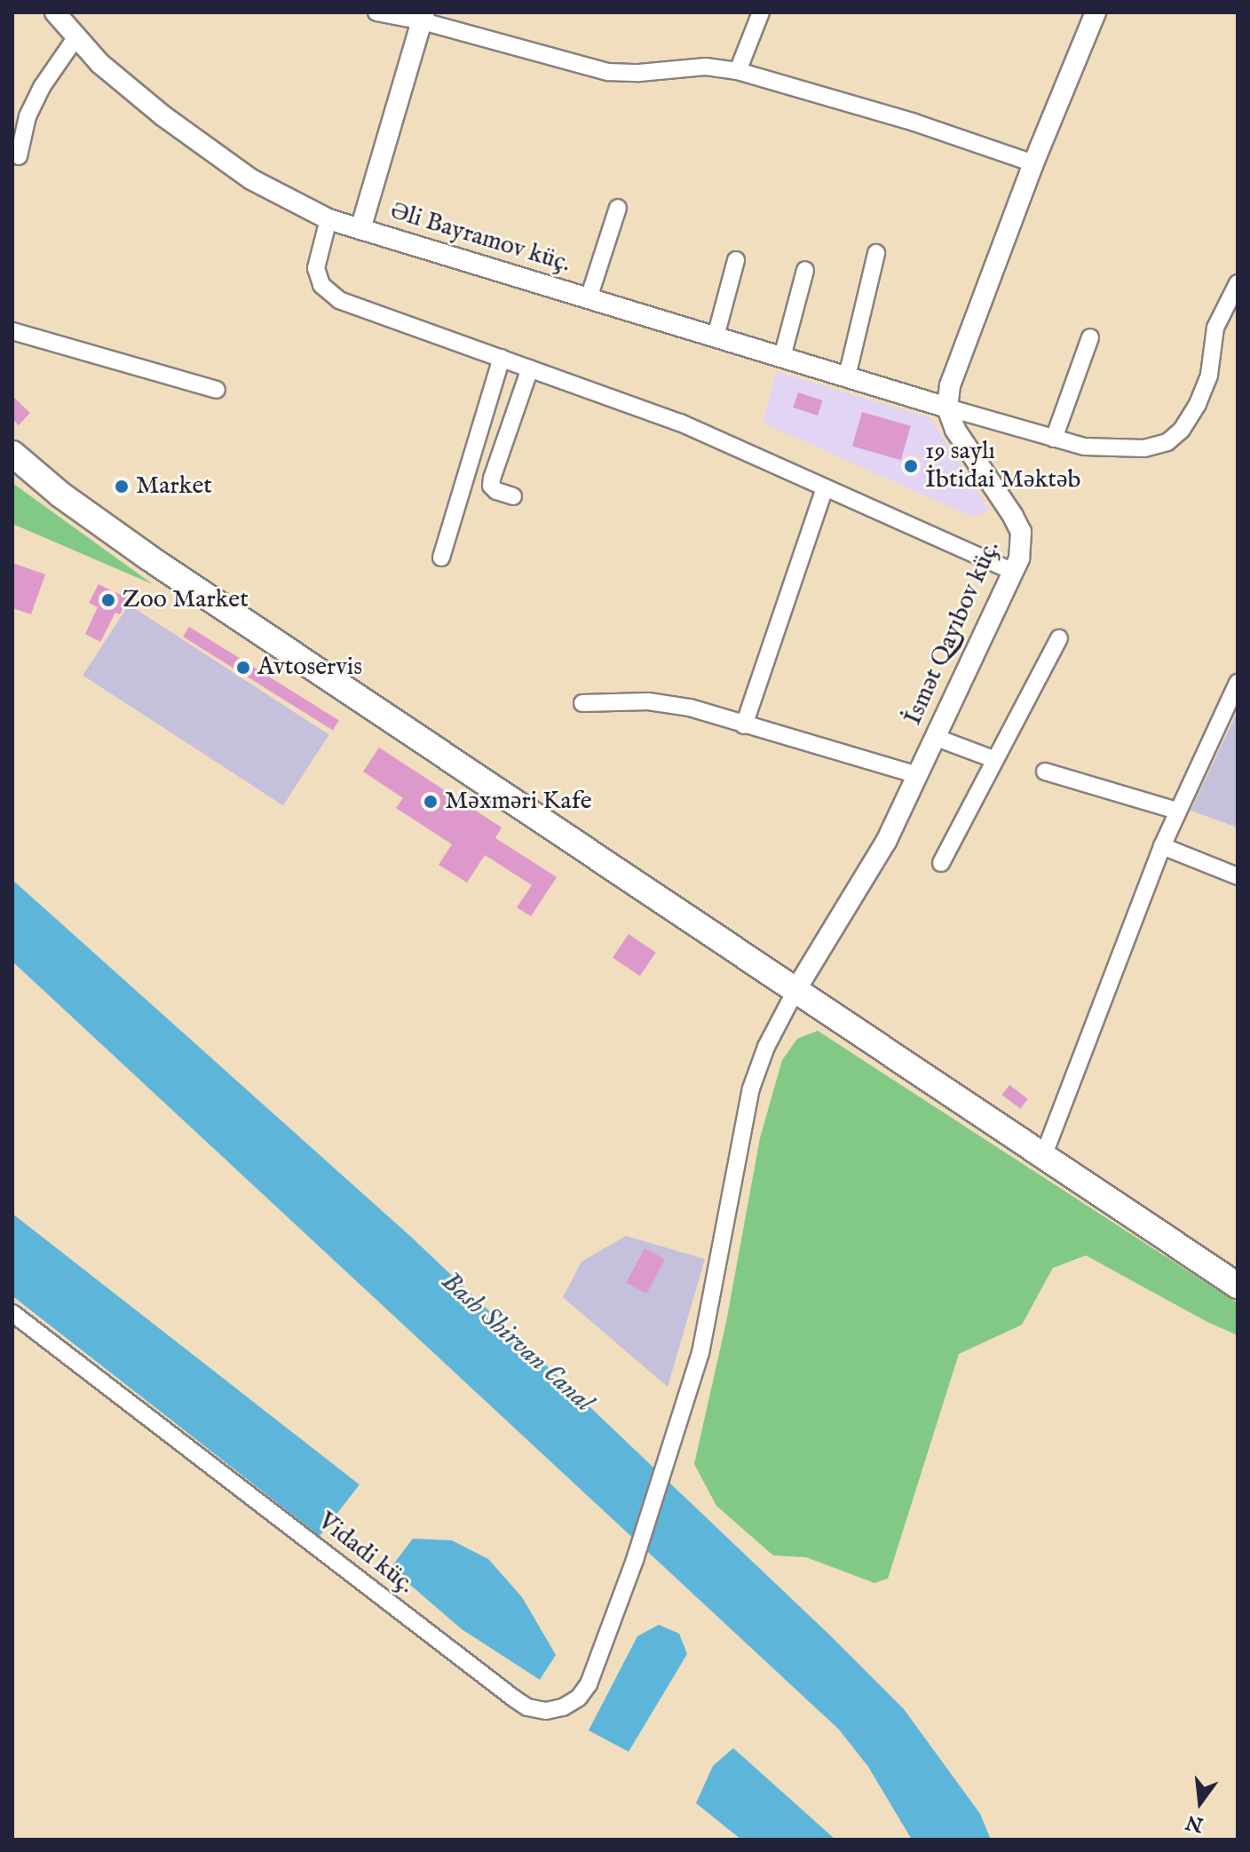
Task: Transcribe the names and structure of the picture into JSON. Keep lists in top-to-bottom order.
{
  "streets": {
    "street": ["Əli Bayramov küç.", "İsmət Qayıbov küç.", "Vidadi küç."]
  },
  "crossings": [
    ["Əli Bayramov küç.", "İsmət Qayıbov küç."],
    ["İsmət Qayıbov küç.", "Vidadi küç."]
  ],
  "water": ["Bash Shirvan Canal"],
  "places": [
    "19 saylı İbtidai Məktəb",
    "Market",
    "Zoo Market",
    "Avtoservis",
    "Məxməri Kafe"
  ],
  "north": "bottom"
}
